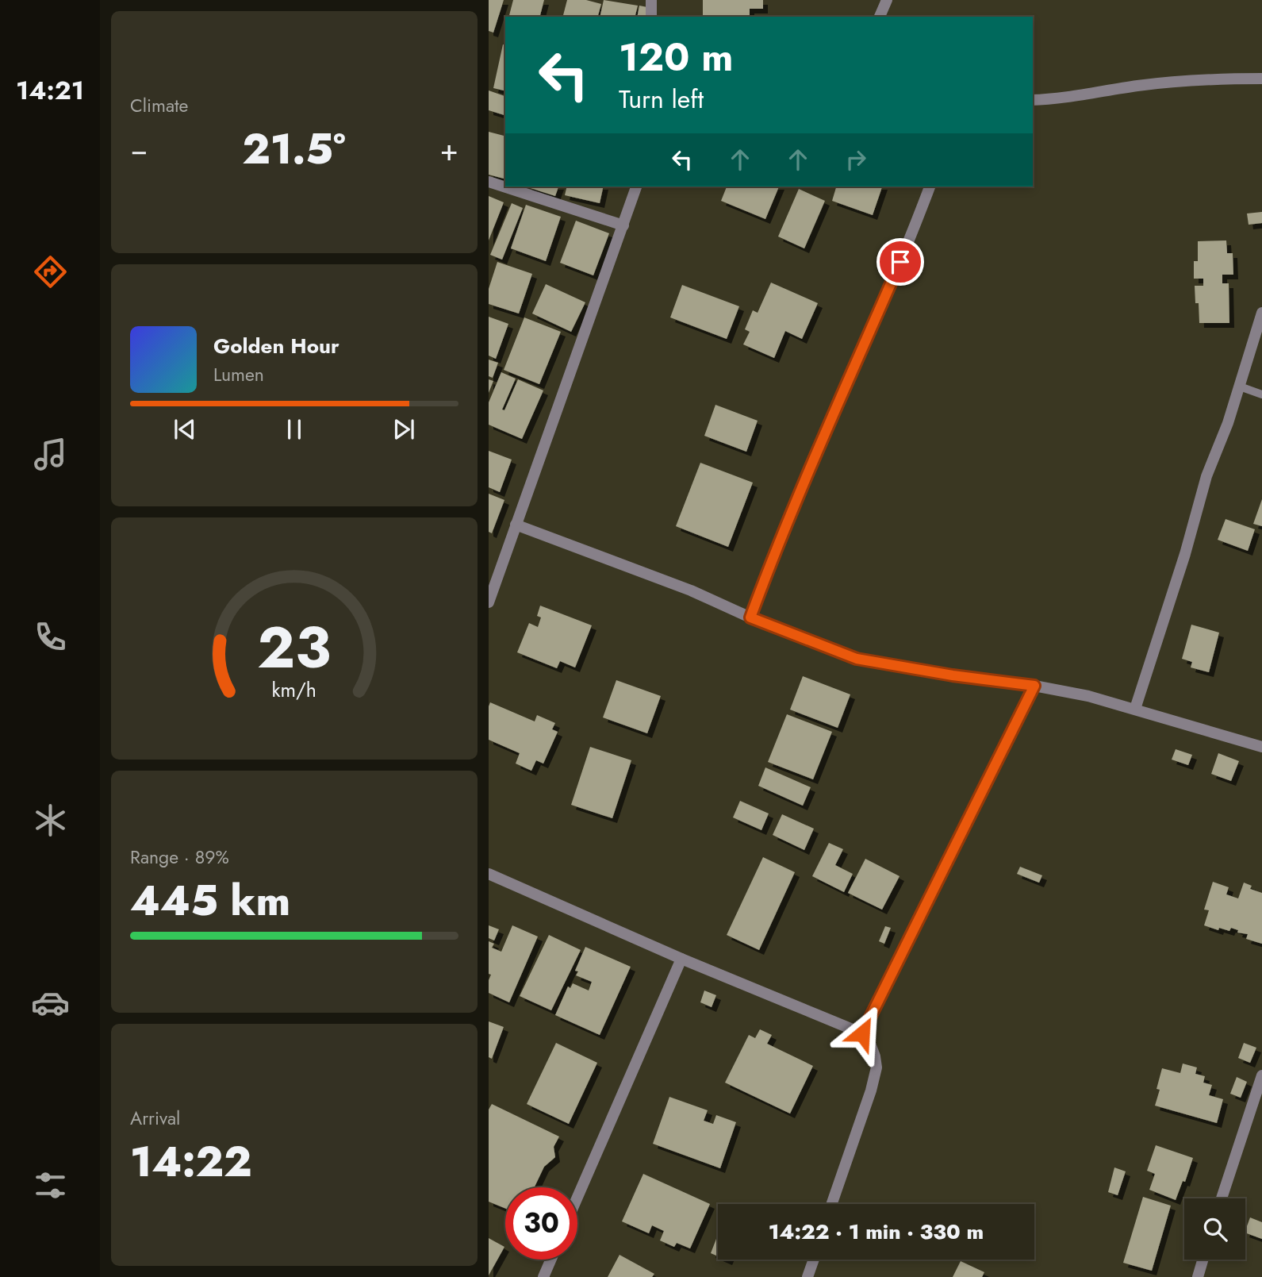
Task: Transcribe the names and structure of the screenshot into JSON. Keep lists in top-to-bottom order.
{
  "page": {
    "tabs": "14:21",
    "tile": [
      "Climate",
      ["Range · 89%", "445 km"],
      ["Arrival", "14:22"]
    ],
    "turn": ["120 m", "Turn left"],
    "heat": ["−", "21.5°", "+"],
    "song": ["Golden Hour", "Lumen"],
    "limit": "30",
    "trip": "14:22 · 1 min · 330 m",
    "gauge": ["23", "km/h"]
  }
}
